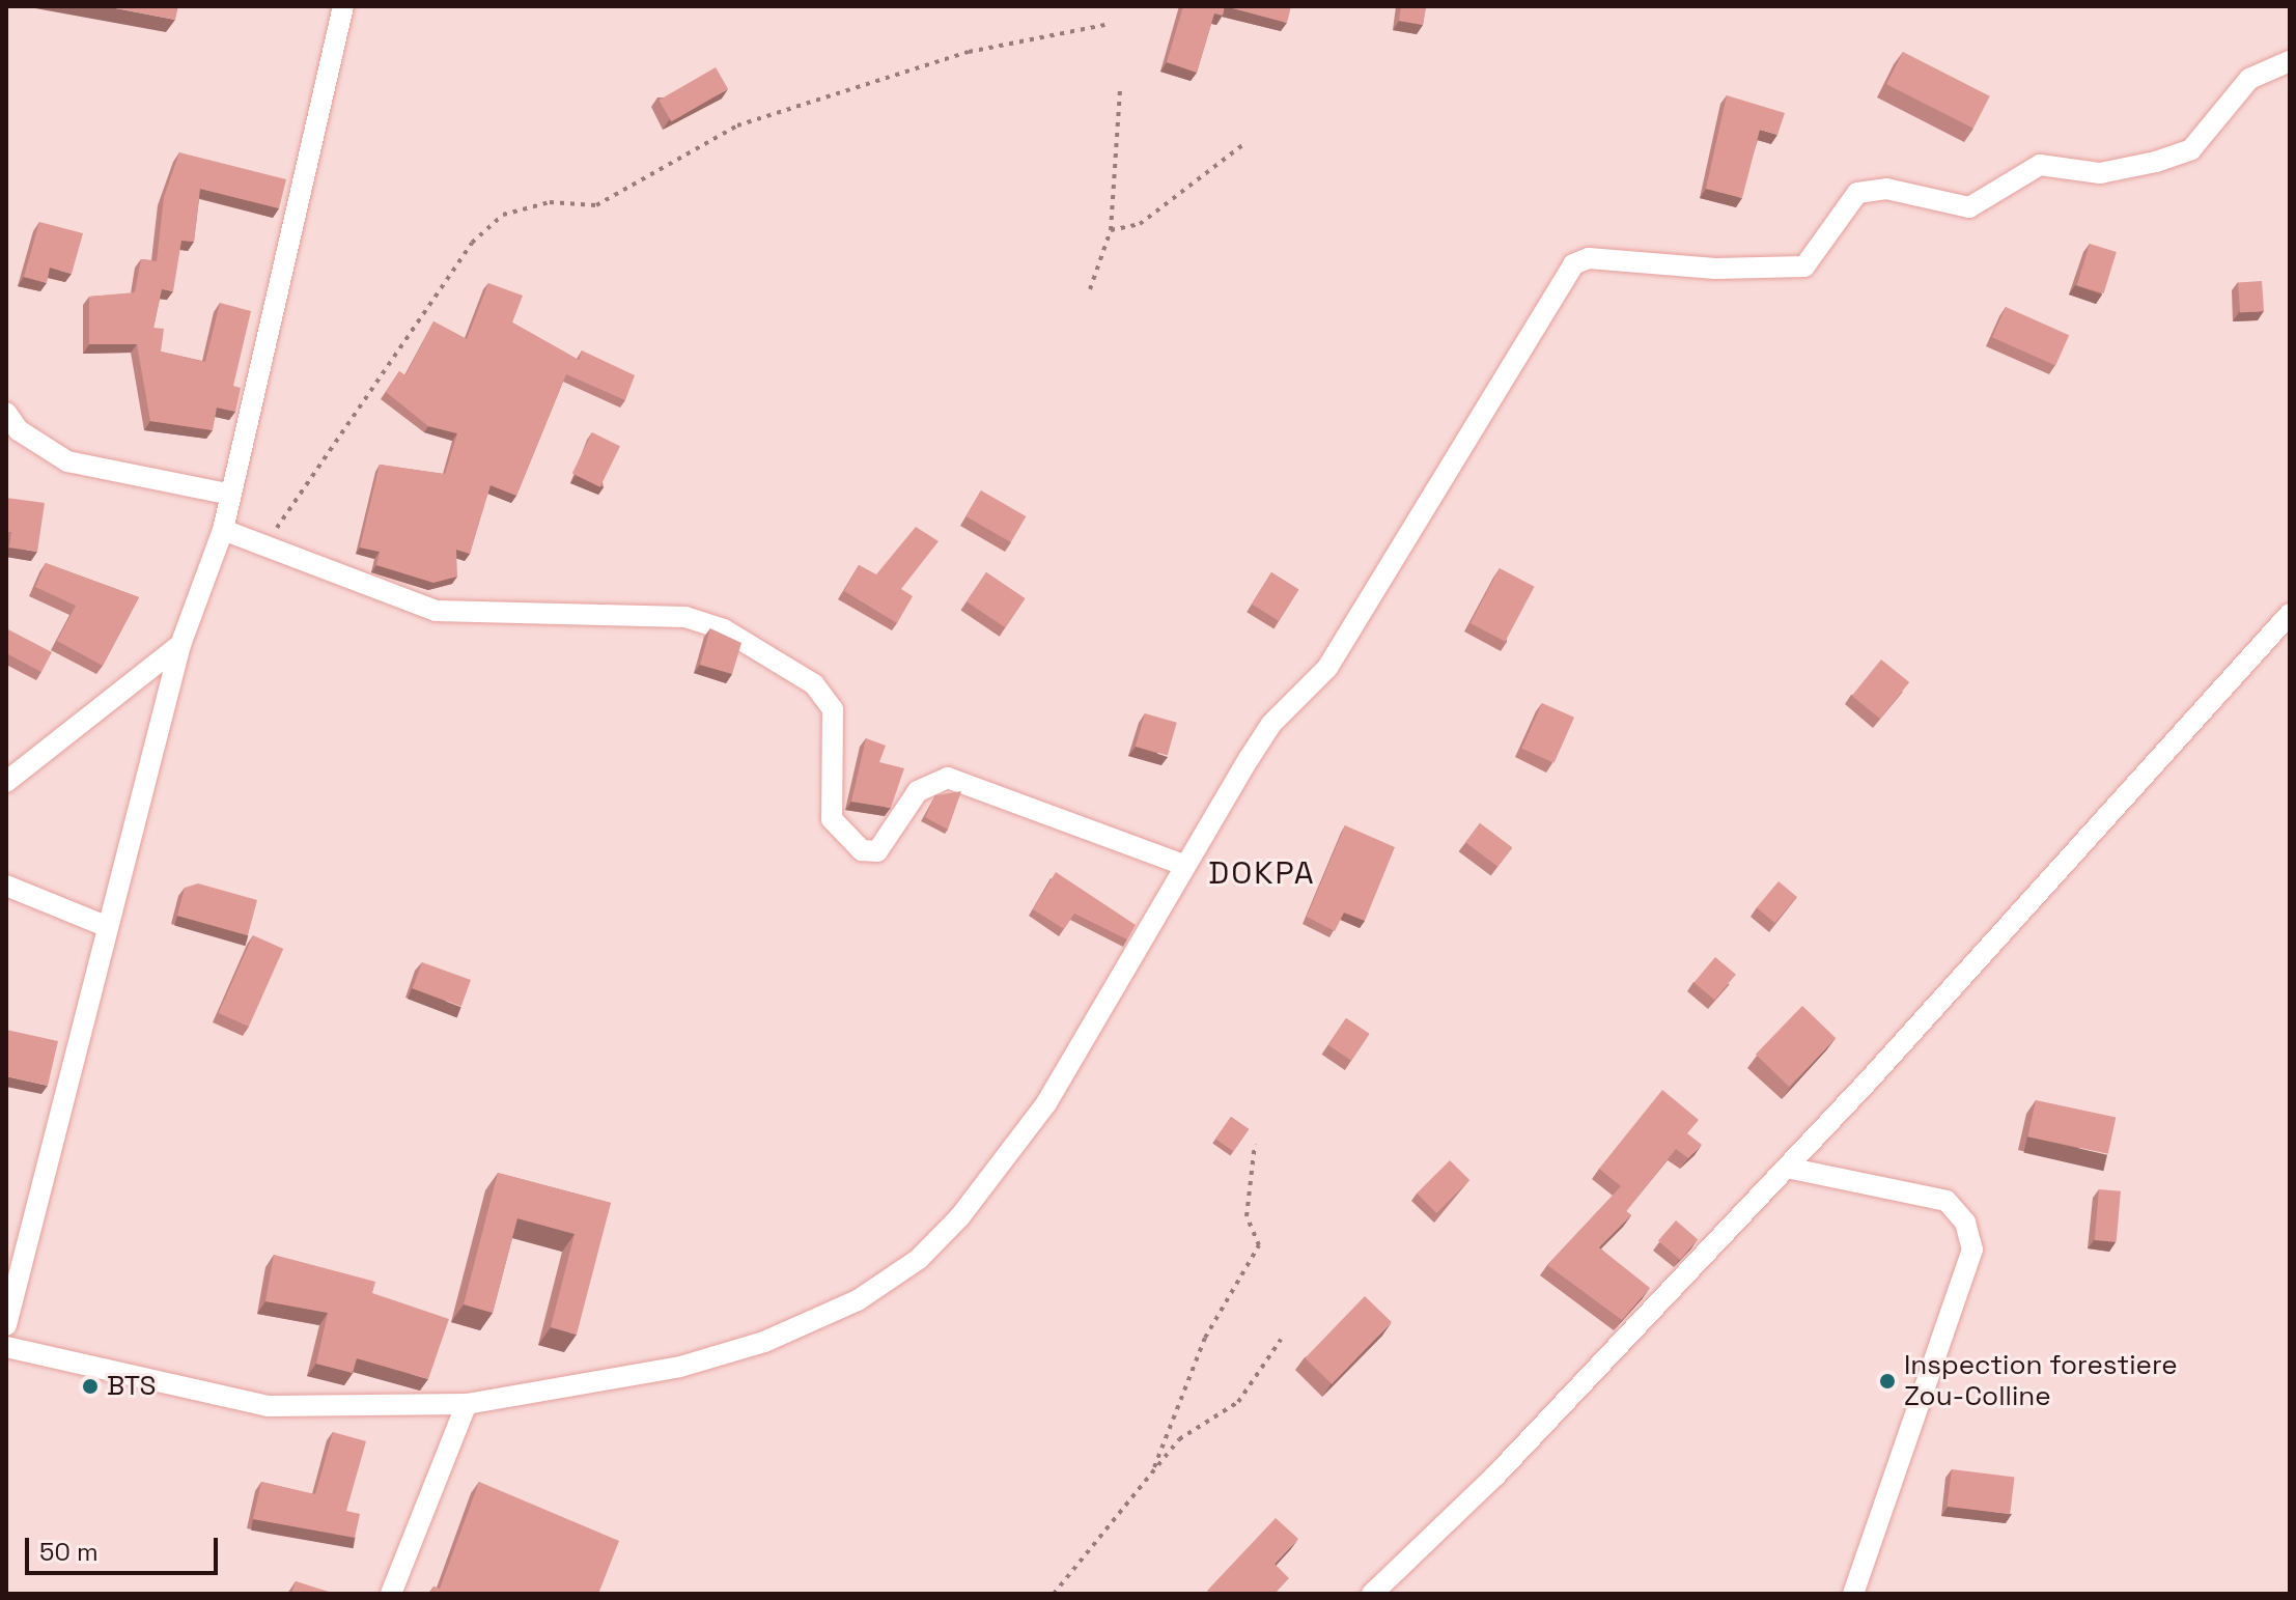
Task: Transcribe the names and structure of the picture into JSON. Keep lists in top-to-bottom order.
{
  "districts": ["DOKPA"],
  "places": ["Inspection forestiere Zou-Colline", "BTS"],
  "scale_bar": "50 m"
}
